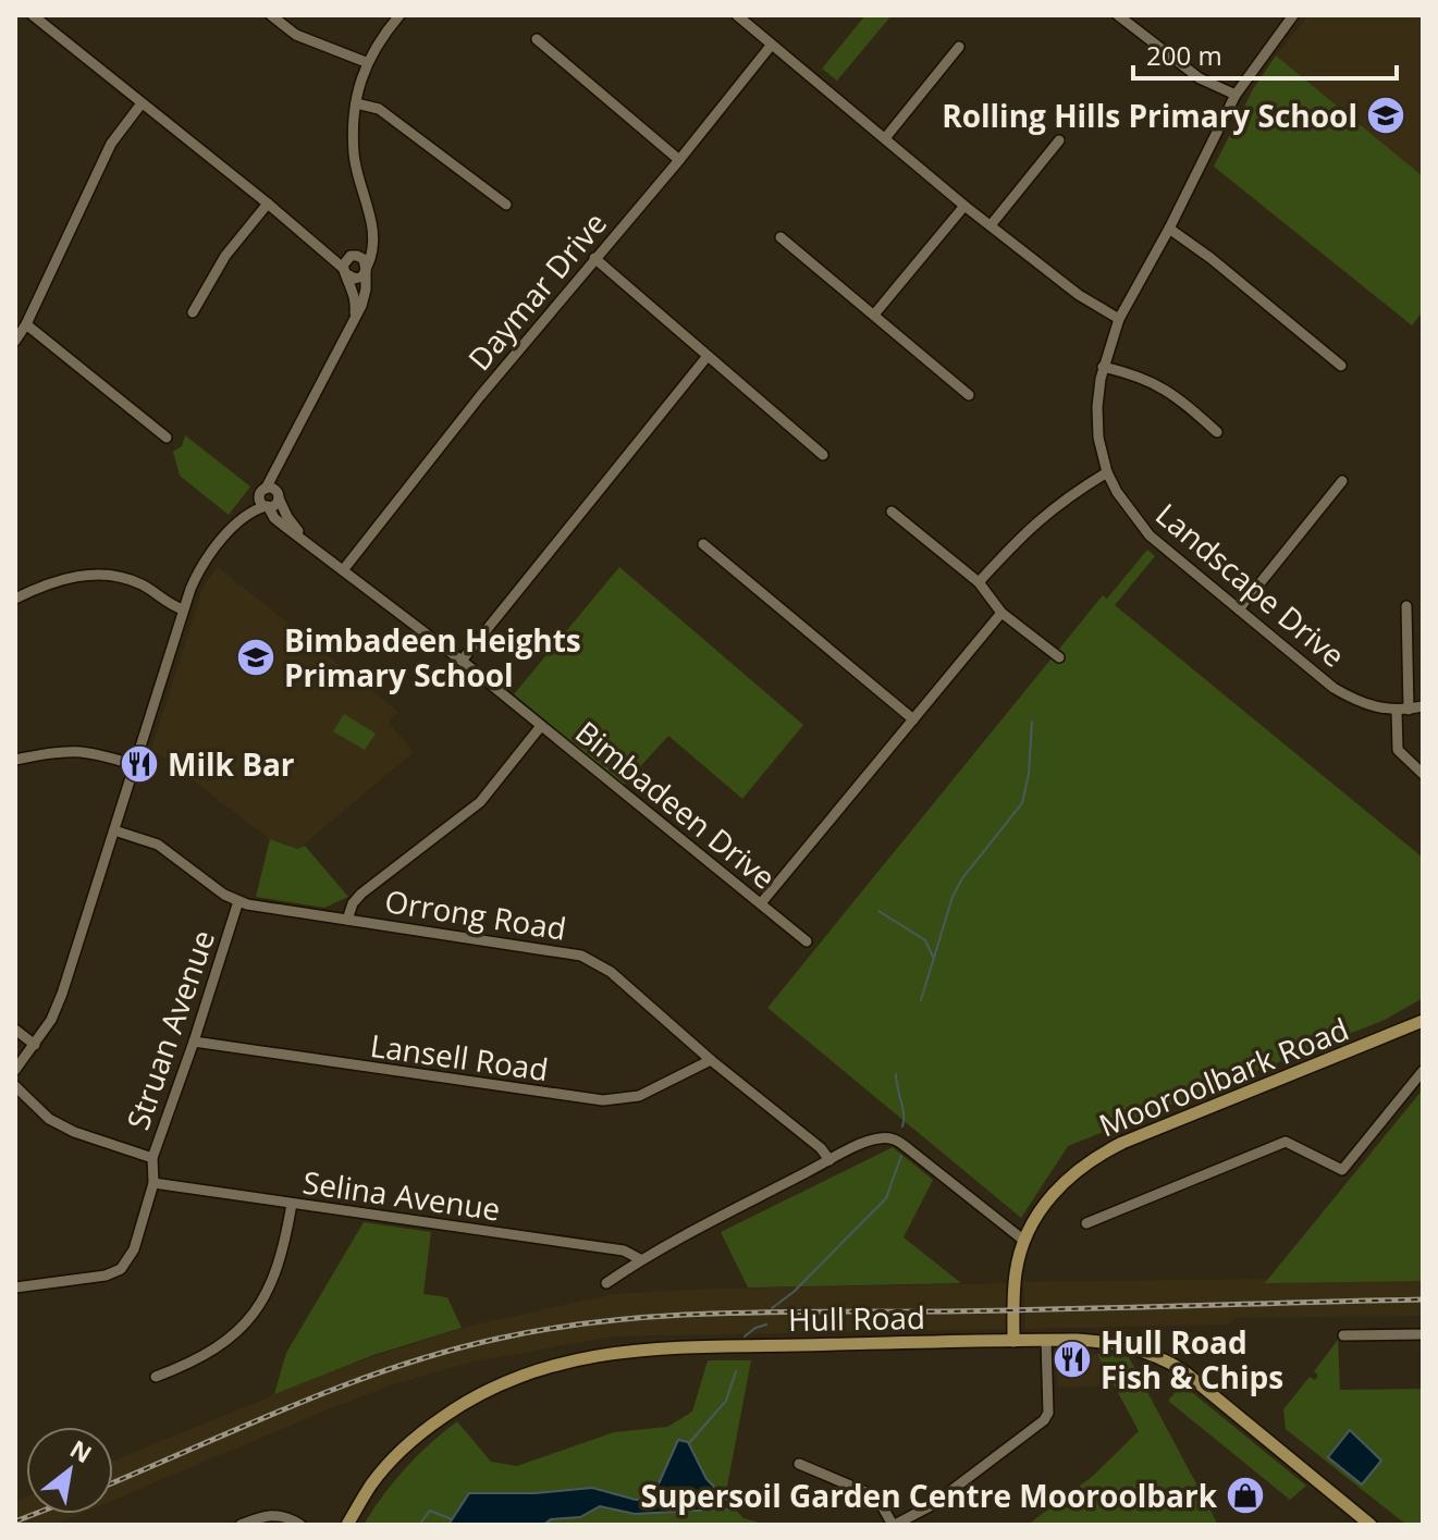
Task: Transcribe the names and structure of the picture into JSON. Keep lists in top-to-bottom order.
{
  "streets": {
    "main road": ["Mooroolbark Road", "Hull Road"],
    "street": [
      "Daymar Drive",
      "Landscape Drive",
      "Bimbadeen Drive",
      "Orrong Road",
      "Struan Avenue",
      "Lansell Road",
      "Selina Avenue"
    ]
  },
  "crossings": [
    ["Daymar Drive", "Bimbadeen Drive"],
    ["Orrong Road", "Struan Avenue"],
    ["Orrong Road", "Lansell Road"],
    ["Struan Avenue", "Lansell Road"],
    ["Struan Avenue", "Selina Avenue"],
    ["Mooroolbark Road", "Hull Road"]
  ],
  "places": {
    "school or university": ["Rolling Hills Primary School", "Bimbadeen Heights Primary School"],
    "restaurant": ["Milk Bar", "Hull Road Fish & Chips"],
    "shop": ["Supersoil Garden Centre Mooroolbark"]
  },
  "scale_bar": "200 m",
  "north": "top right"
}
